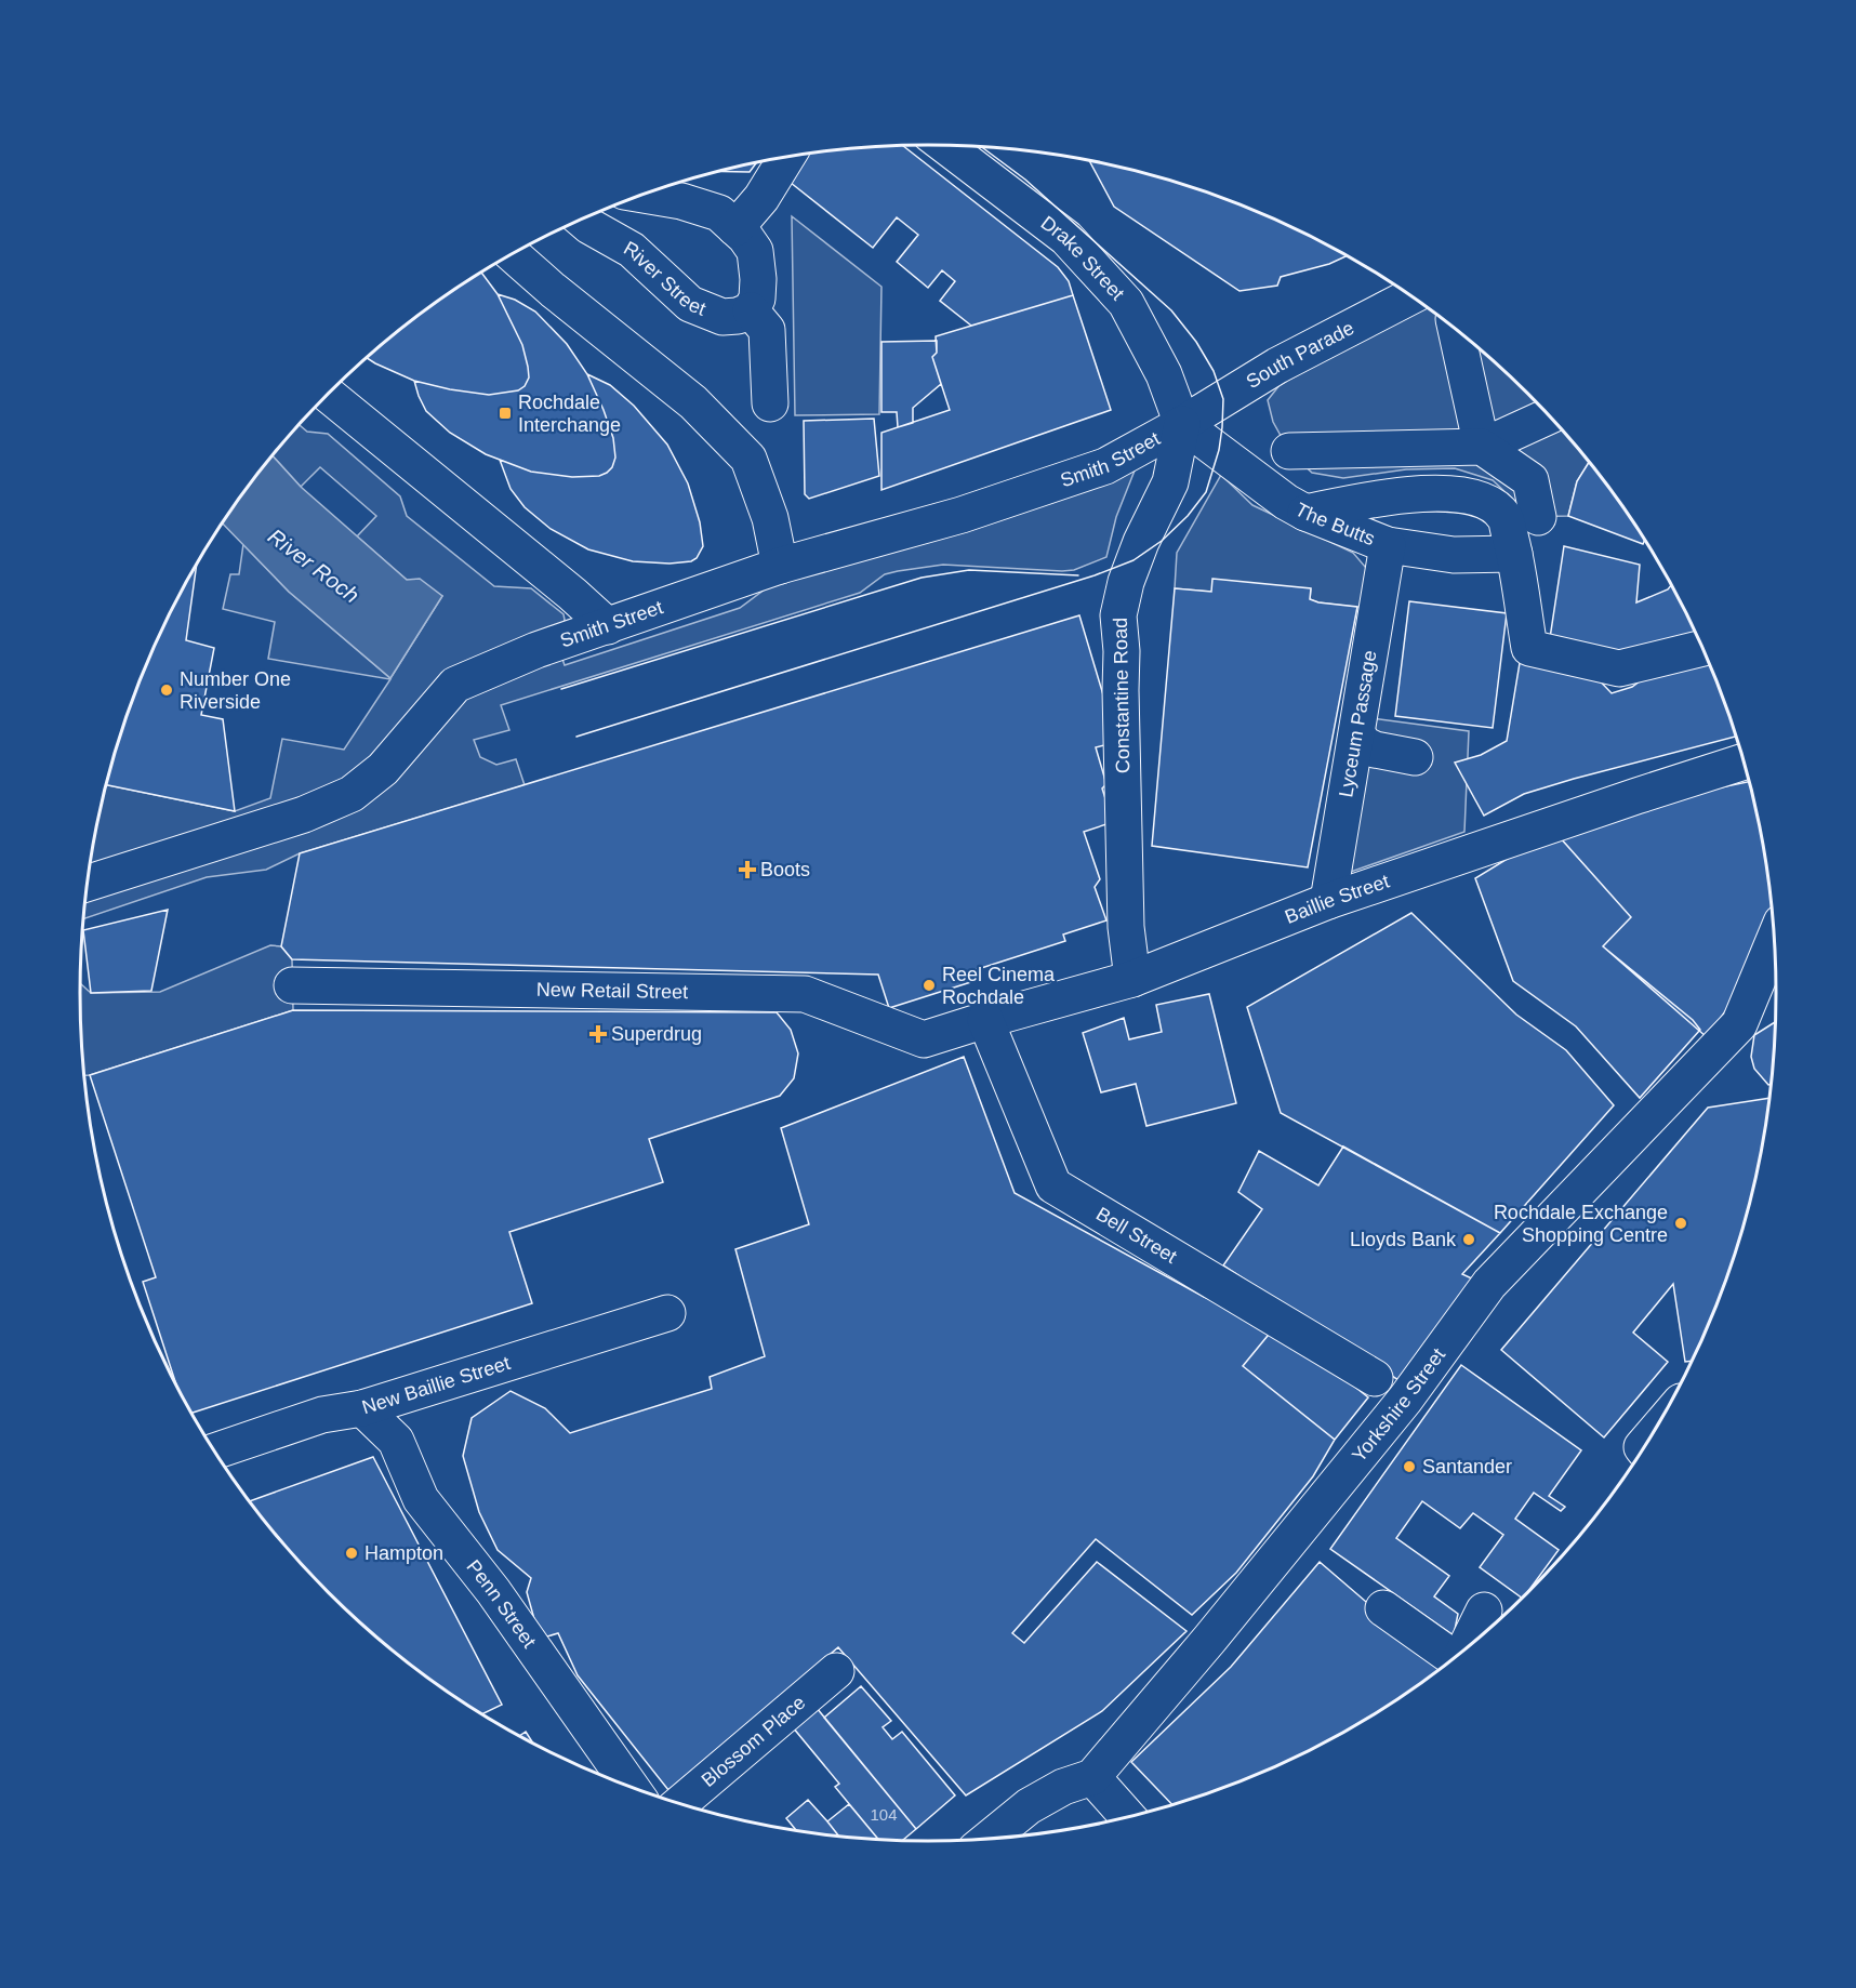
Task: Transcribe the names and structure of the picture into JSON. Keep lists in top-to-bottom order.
{
  "streets": {
    "street": [
      "Drake Street",
      "River Street",
      "South Parade",
      "Smith Street",
      "The Butts",
      "Constantine Road",
      "Lyceum Passage",
      "Baillie Street",
      "New Retail Street",
      "Bell Street",
      "New Baillie Street",
      "Yorkshire Street",
      "Penn Street",
      "Blossom Place"
    ]
  },
  "crossings": [
    ["Drake Street", "South Parade"],
    ["Drake Street", "Smith Street"],
    ["Drake Street", "The Butts"],
    ["Drake Street", "Constantine Road"],
    ["South Parade", "Smith Street"],
    ["South Parade", "The Butts"],
    ["South Parade", "Constantine Road"],
    ["Smith Street", "The Butts"],
    ["Smith Street", "Constantine Road"],
    ["The Butts", "Constantine Road"],
    ["The Butts", "Lyceum Passage"],
    ["Constantine Road", "Baillie Street"],
    ["Lyceum Passage", "Baillie Street"],
    ["Baillie Street", "New Retail Street"],
    ["Baillie Street", "Bell Street"],
    ["New Baillie Street", "Penn Street"]
  ],
  "water": ["River Roch"],
  "places": {
    "transit": ["Rochdale Interchange"],
    "other": [
      "Number One Riverside",
      "Reel Cinema Rochdale",
      "Rochdale Exchange Shopping Centre",
      "Lloyds Bank",
      "Santander",
      "Hampton"
    ],
    "health": ["Boots", "Superdrug"]
  },
  "house_numbers": ["104"]
}
